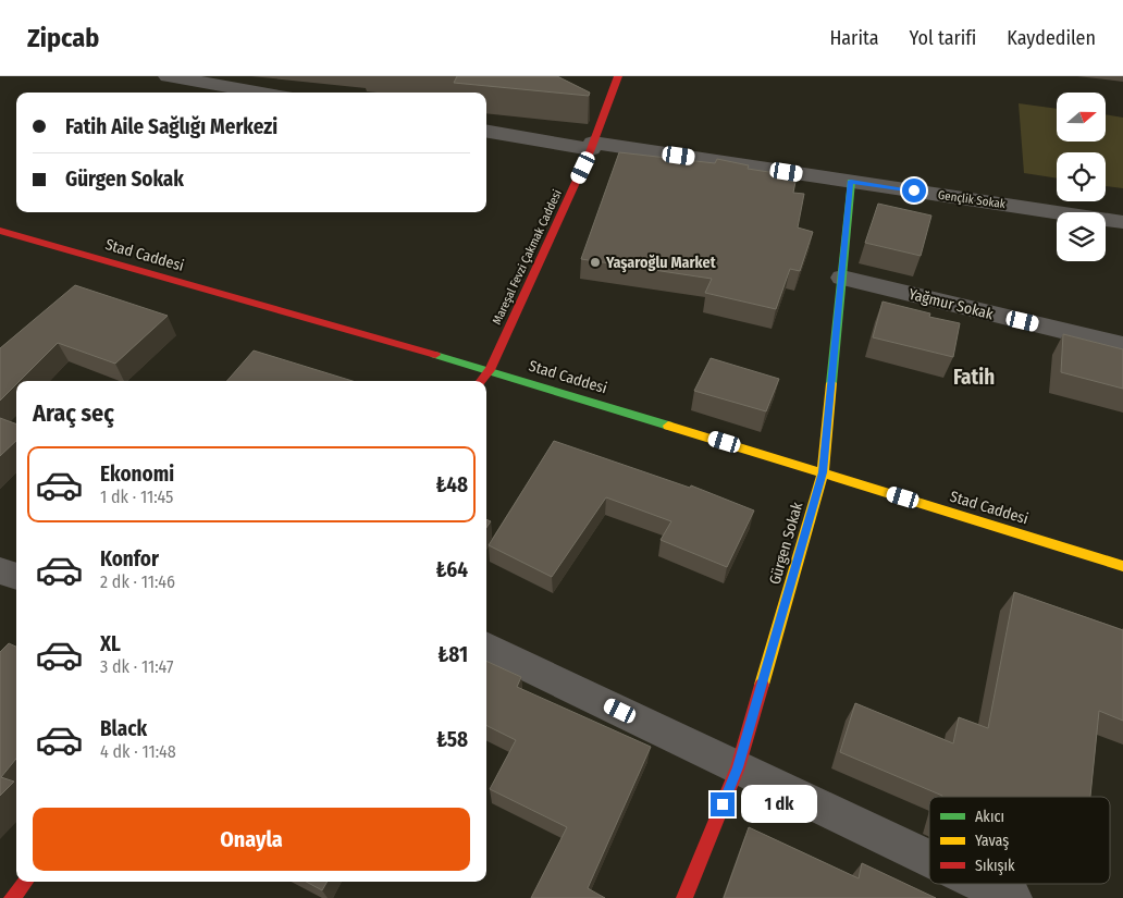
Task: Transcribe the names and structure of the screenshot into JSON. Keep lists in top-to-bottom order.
{
  "streets": {
    "street": [
      "Gençlik Sokak",
      "Stad Caddesi",
      "Mareşal Fevzi Çakmak Caddesi",
      "Yağmur Sokak",
      "Gürgen Sokak"
    ]
  },
  "crossings": [
    ["Gençlik Sokak", "Mareşal Fevzi Çakmak Caddesi"],
    ["Gençlik Sokak", "Gürgen Sokak"],
    ["Stad Caddesi", "Mareşal Fevzi Çakmak Caddesi"],
    ["Stad Caddesi", "Gürgen Sokak"],
    ["Yağmur Sokak", "Gürgen Sokak"]
  ],
  "districts": ["Fatih"],
  "places": ["Yaşaroğlu Market"],
  "legend": ["Akıcı", "Yavaş", "Sıkışık"],
  "north": "right",
  "page": {
    "header": "Zipcab",
    "nav": ["Harita", "Yol tarifi", "Kaydedilen"],
    "banner": ["Fatih Aile Sağlığı Merkezi", "Gürgen Sokak"],
    "heading": "Araç seç",
    "list": [
      {
        "name": "Ekonomi",
        "note": "1 dk · 11:45",
        "value": "₺48"
      },
      {
        "name": "Konfor",
        "note": "2 dk · 11:46",
        "value": "₺64"
      },
      {
        "name": "XL",
        "note": "3 dk · 11:47",
        "value": "₺81"
      },
      {
        "name": "Black",
        "note": "4 dk · 11:48",
        "value": "₺58"
      }
    ],
    "bubble": "1 dk",
    "buttons": "Onayla"
  }
}
